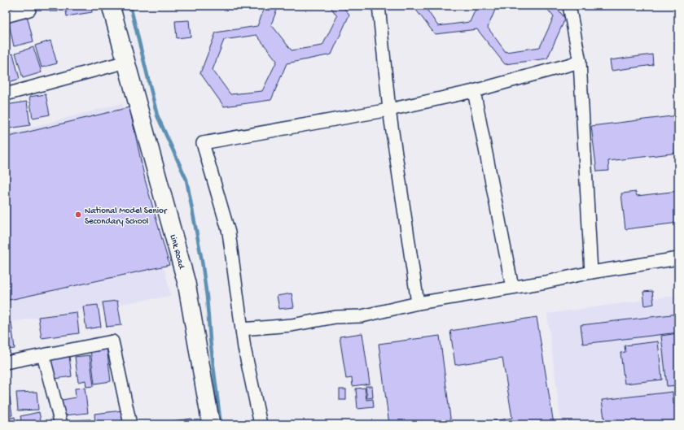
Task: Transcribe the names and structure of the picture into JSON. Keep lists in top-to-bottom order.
{
  "streets": {
    "street": ["Link Road"]
  },
  "places": ["National Model Senior Secondary School"]
}
